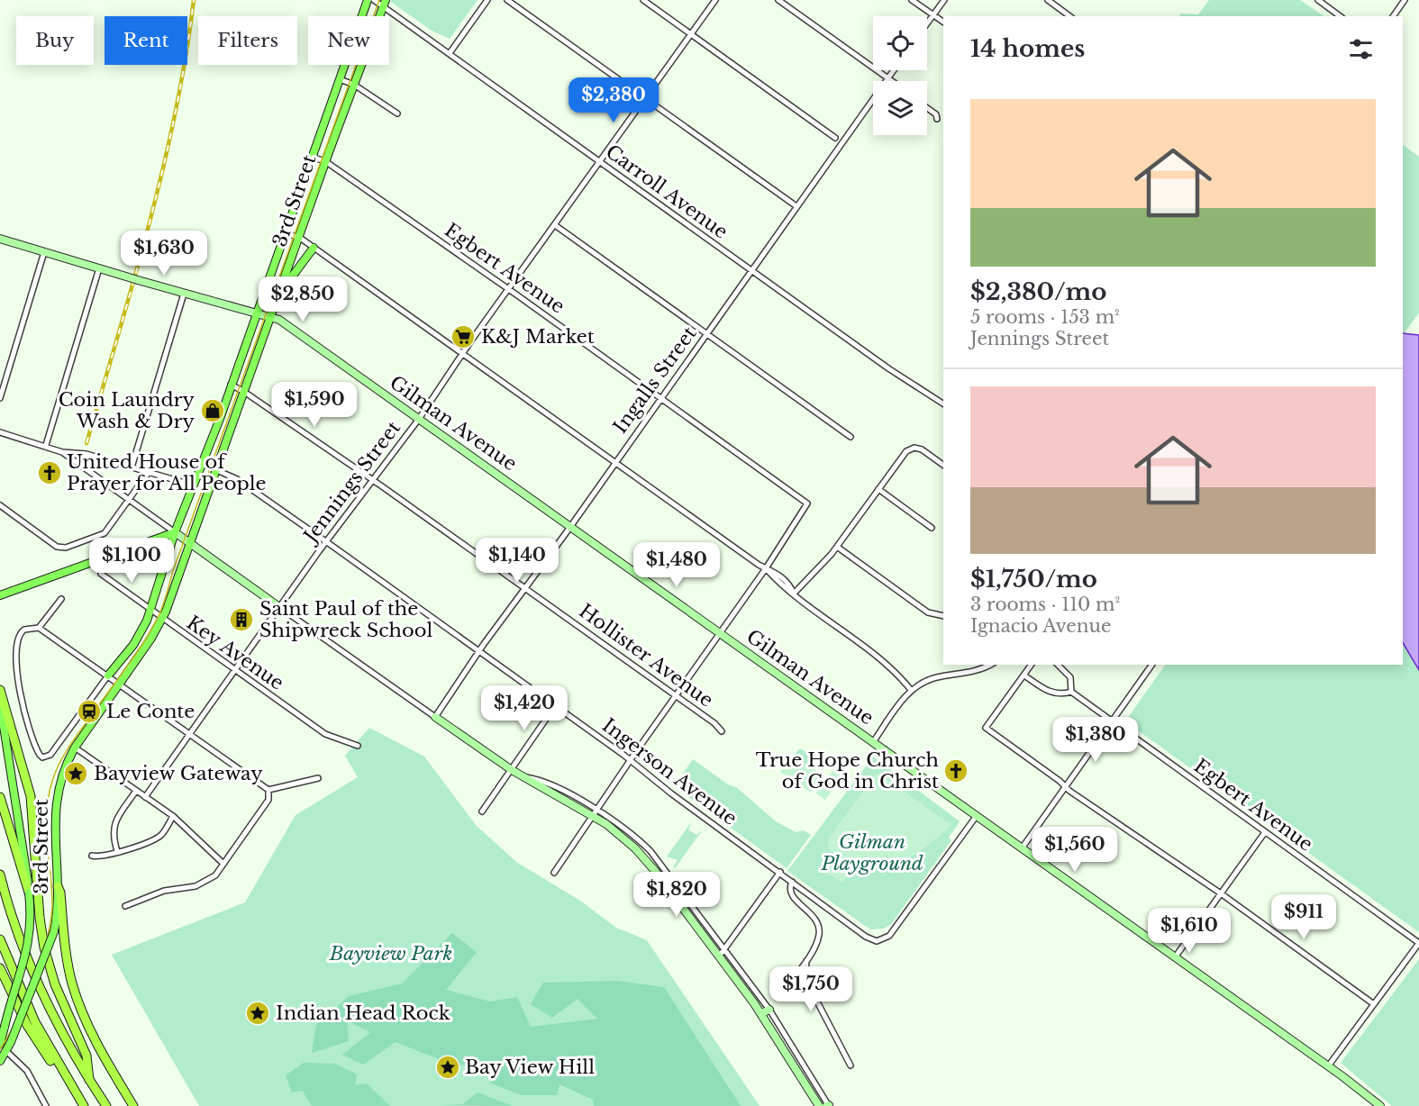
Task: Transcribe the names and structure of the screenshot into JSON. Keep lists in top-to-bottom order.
{
  "streets": {
    "main road": ["3rd Street"],
    "street": [
      "Carroll Avenue",
      "Egbert Avenue",
      "Ingalls Street",
      "Gilman Avenue",
      "Jennings Street",
      "Key Avenue",
      "Hollister Avenue",
      "Ingerson Avenue"
    ]
  },
  "crossings": [
    ["Carroll Avenue", "3rd Street"],
    ["Carroll Avenue", "Ingalls Street"],
    ["Carroll Avenue", "Jennings Street"],
    ["3rd Street", "Egbert Avenue"],
    ["3rd Street", "Gilman Avenue"],
    ["3rd Street", "Key Avenue"],
    ["3rd Street", "Hollister Avenue"],
    ["3rd Street", "Ingerson Avenue"],
    ["Egbert Avenue", "Ingalls Street"],
    ["Egbert Avenue", "Jennings Street"],
    ["Ingalls Street", "Gilman Avenue"],
    ["Ingalls Street", "Hollister Avenue"],
    ["Ingalls Street", "Ingerson Avenue"],
    ["Gilman Avenue", "Jennings Street"],
    ["Gilman Avenue", "Ingerson Avenue"],
    ["Jennings Street", "Key Avenue"],
    ["Jennings Street", "Hollister Avenue"],
    ["Jennings Street", "Ingerson Avenue"]
  ],
  "parks": ["Gilman Playground", "Bayview Park"],
  "places": {
    "supermarket": ["K&J Market"],
    "shop": ["Coin Laundry Wash & Dry"],
    "church": ["United House of Prayer for All People", "True Hope Church of God in Christ"],
    "building": ["Saint Paul of the Shipwreck School"],
    "station": ["Le Conte"],
    "place": ["Bayview Gateway", "Indian Head Rock", "Bay View Hill"]
  },
  "page": {
    "chip": [
      "Buy",
      "Rent",
      "Filters",
      "New"
    ],
    "heading": "14 homes",
    "price": [
      "$2,380",
      "$1,630",
      "$2,850",
      "$1,590",
      "$1,100",
      "$1,140",
      "$1,480",
      "$1,420",
      "$1,380",
      "$1,560",
      "$1,820",
      "$911",
      "$1,610",
      "$1,750"
    ],
    "list": [
      {
        "name": "$2,380/mo",
        "note": "5 rooms · 153 m² · Jennings Street"
      },
      {
        "name": "$1,750/mo",
        "note": "3 rooms · 110 m² · Ignacio Avenue"
      }
    ]
  }
}
